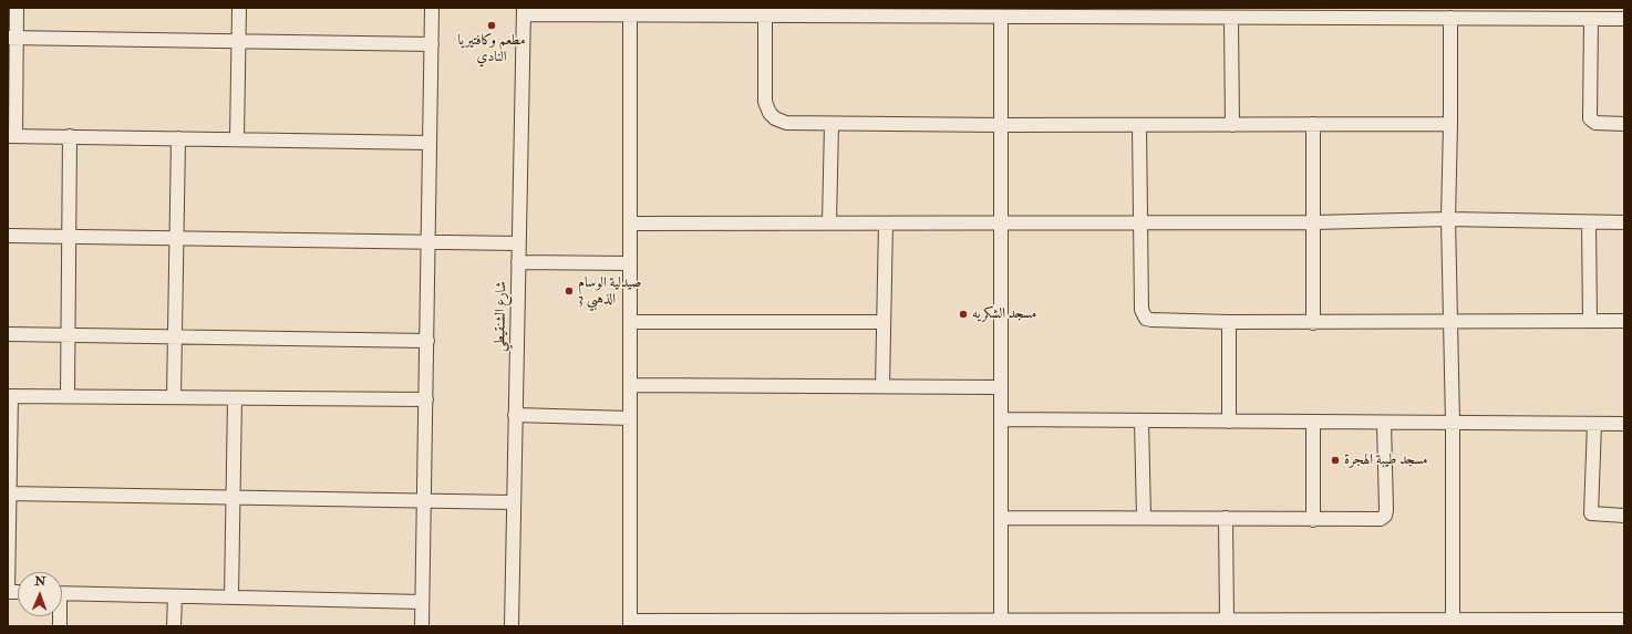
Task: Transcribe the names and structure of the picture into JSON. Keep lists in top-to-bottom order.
{
  "streets": {
    "street": ["شارع الشنقيطي"]
  },
  "places": [
    "مطعم وكافتيريا النادي",
    "صيدلية الوسام الذهبي 3",
    "مسجد الشكريه",
    "مسجد طيبة الهجرة"
  ],
  "north": "top"
}
